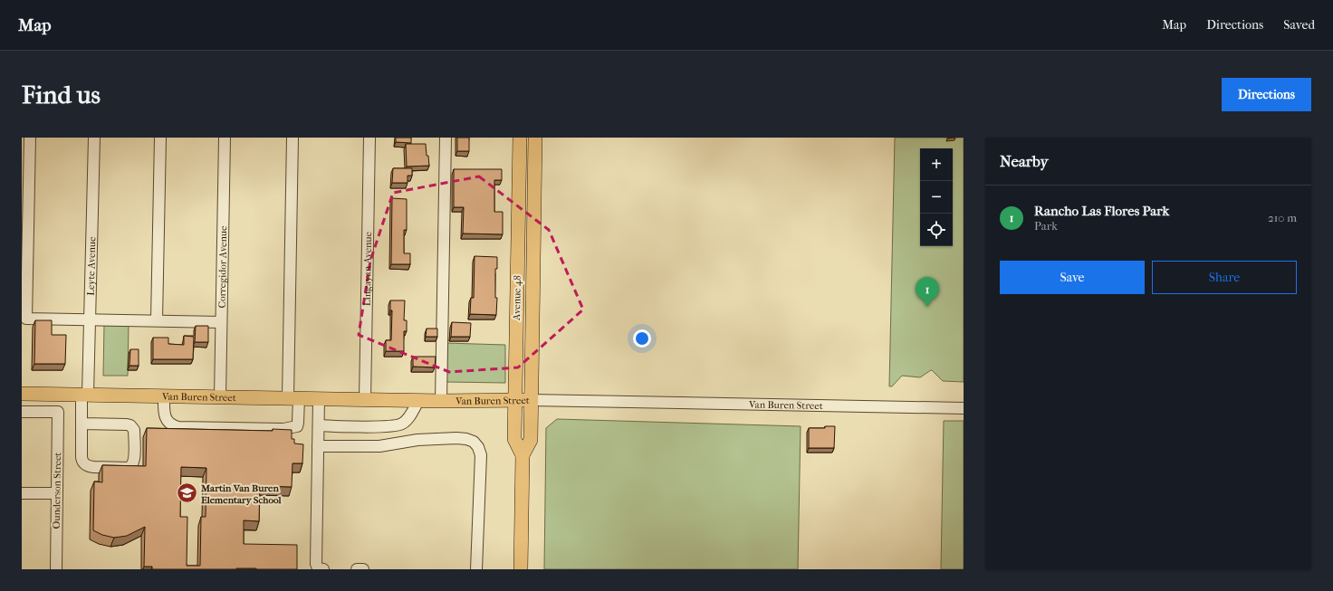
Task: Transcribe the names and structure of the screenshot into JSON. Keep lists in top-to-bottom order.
{
  "streets": {
    "main road": ["Avenue 48", "Van Buren Street"],
    "street": [
      "Leyte Avenue",
      "Corregidor Avenue",
      "Lingayan Avenue",
      "Ounderson Street"
    ]
  },
  "crossings": [
    ["Leyte Avenue", "Van Buren Street"],
    ["Corregidor Avenue", "Van Buren Street"],
    ["Lingayan Avenue", "Van Buren Street"],
    ["Avenue 48", "Van Buren Street"]
  ],
  "places": {
    "school or university": ["Martin Van Buren Elementary School"]
  },
  "page": {
    "header": "Map",
    "nav": ["Map", "Directions", "Saved"],
    "buttons": [
      "Directions",
      ["Save", "Share"]
    ],
    "title": "Find us",
    "heading": "Nearby",
    "map_buttons": ["+", "−"],
    "list": [
      {
        "mark": "1",
        "name": "Rancho Las Flores Park",
        "note": "Park",
        "value": "210 m"
      }
    ],
    "pins": "1"
  }
}
